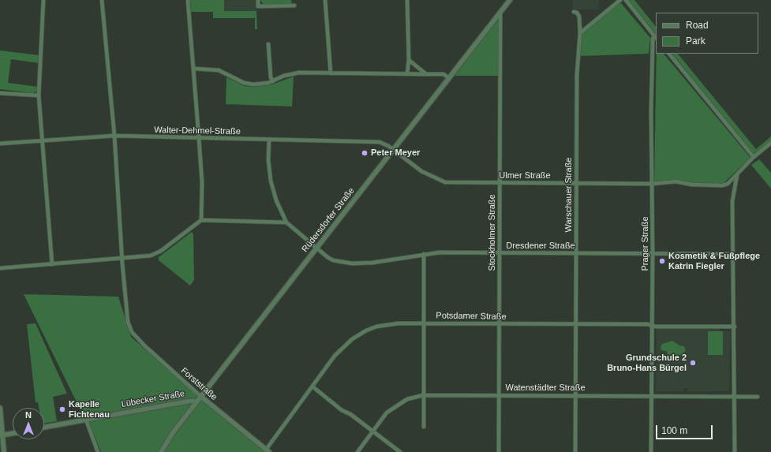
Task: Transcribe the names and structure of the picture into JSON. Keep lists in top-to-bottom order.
{
  "streets": {
    "street": [
      "Walter-Dehmel-Straße",
      "Ulmer Straße",
      "Warschauer Straße",
      "Rüdersdorfer Straße",
      "Stockholmer Straße",
      "Prager Straße",
      "Dresdener Straße",
      "Potsdamer Straße",
      "Forststraße",
      "Watenstädter Straße",
      "Lübecker Straße"
    ]
  },
  "crossings": [
    ["Walter-Dehmel-Straße", "Ulmer Straße"],
    ["Walter-Dehmel-Straße", "Rüdersdorfer Straße"],
    ["Walter-Dehmel-Straße", "Forststraße"],
    ["Ulmer Straße", "Warschauer Straße"],
    ["Ulmer Straße", "Rüdersdorfer Straße"],
    ["Ulmer Straße", "Stockholmer Straße"],
    ["Ulmer Straße", "Prager Straße"],
    ["Warschauer Straße", "Dresdener Straße"],
    ["Warschauer Straße", "Potsdamer Straße"],
    ["Warschauer Straße", "Watenstädter Straße"],
    ["Rüdersdorfer Straße", "Stockholmer Straße"],
    ["Rüdersdorfer Straße", "Dresdener Straße"],
    ["Rüdersdorfer Straße", "Forststraße"],
    ["Rüdersdorfer Straße", "Lübecker Straße"],
    ["Stockholmer Straße", "Dresdener Straße"],
    ["Stockholmer Straße", "Potsdamer Straße"],
    ["Stockholmer Straße", "Watenstädter Straße"],
    ["Prager Straße", "Dresdener Straße"],
    ["Prager Straße", "Potsdamer Straße"],
    ["Prager Straße", "Watenstädter Straße"],
    ["Potsdamer Straße", "Forststraße"]
  ],
  "places": [
    "Peter Meyer",
    "Kosmetik & Fußpflege Katrin Fiegler",
    "Grundschule 2 Bruno-Hans Bürgel",
    "Kapelle Fichtenau"
  ],
  "legend": ["Road", "Park"],
  "scale_bar": "100 m",
  "north": "top"
}
